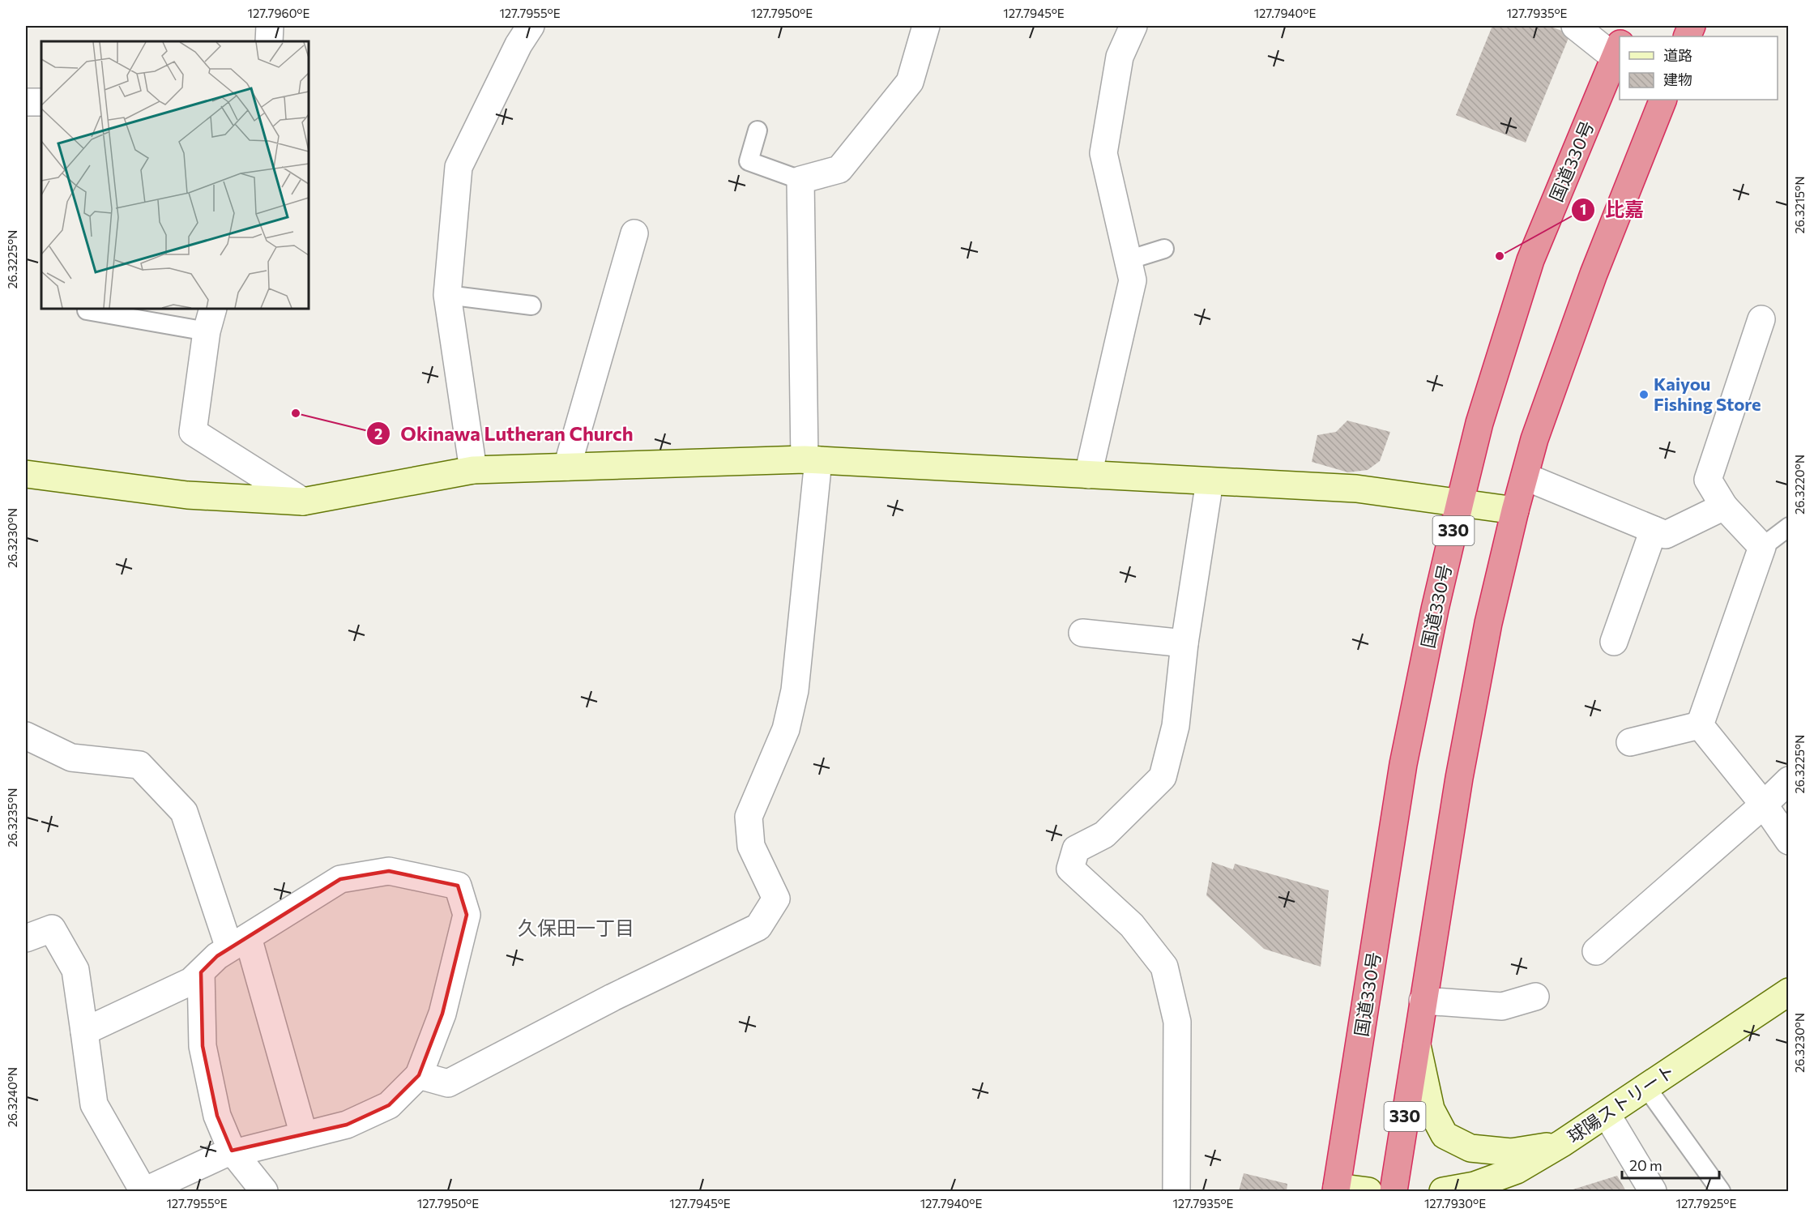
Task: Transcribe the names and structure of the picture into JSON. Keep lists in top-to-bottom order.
{
  "streets": {
    "highway": ["国道330号", "330"],
    "street": ["球陽ストリート"]
  },
  "districts": ["久保田一丁目"],
  "places": ["比嘉", "Kaiyou Fishing Store", "Okinawa Lutheran Church"],
  "legend": ["道路", "建物"],
  "scale_bar": "20 m",
  "coordinates": [
    "127.7960°E",
    "127.7955°E",
    "127.7950°E",
    "127.7945°E",
    "127.7940°E",
    "127.7935°E",
    "26.3215°N",
    "26.3225°N",
    "26.3220°N",
    "26.3230°N",
    "26.3235°N",
    "26.3240°N",
    "127.7930°E",
    "127.7925°E"
  ]
}
